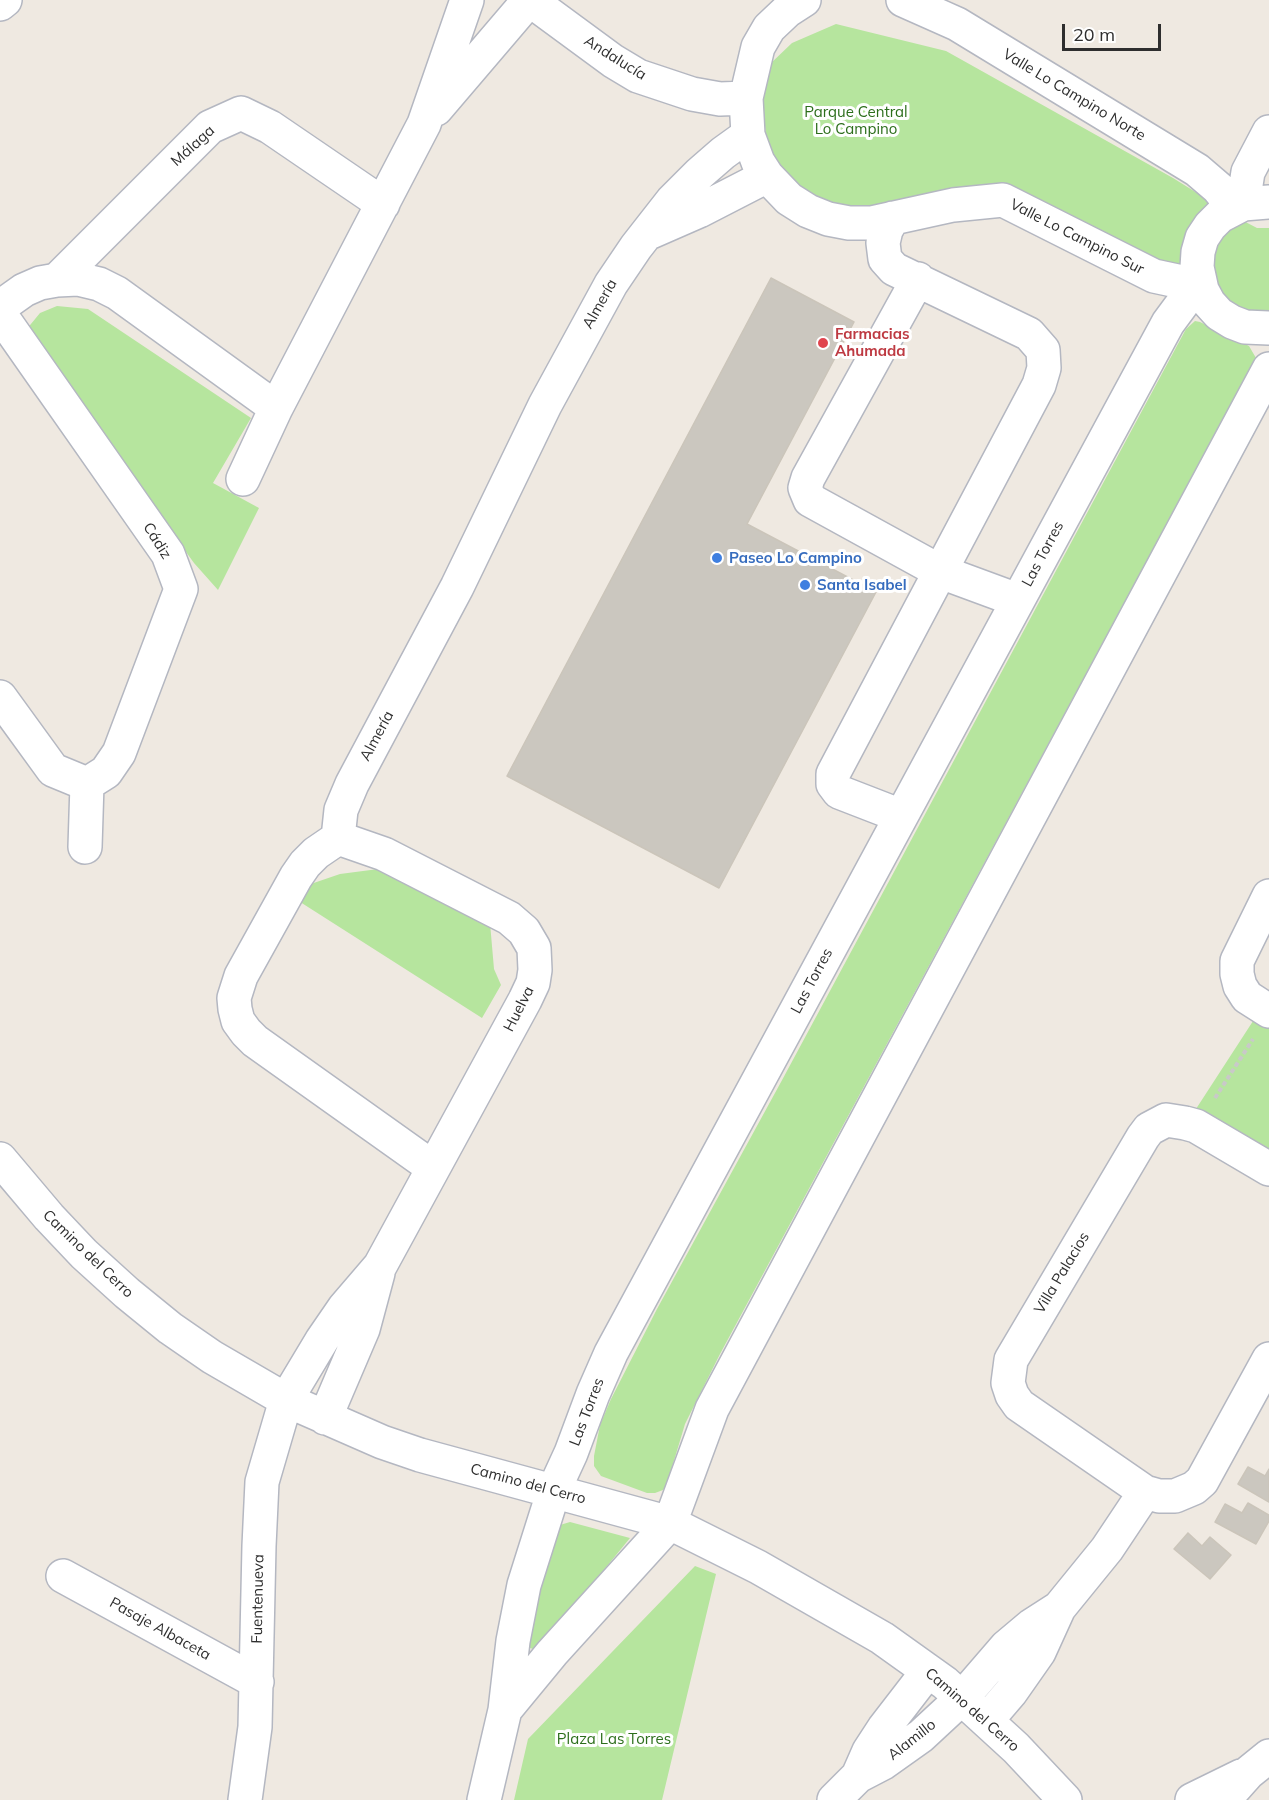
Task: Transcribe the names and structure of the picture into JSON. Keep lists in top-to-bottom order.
{
  "streets": {
    "street": [
      "Andalucía",
      "Valle Lo Campino Norte",
      "Málaga",
      "Valle Lo Campino Sur",
      "Almería",
      "Cádiz",
      "Las Torres",
      "Huelva",
      "Camino del Cerro",
      "Villa Palacios",
      "Fuentenueva",
      "Pasaje Albaceta",
      "Alamillo"
    ]
  },
  "crossings": [
    ["Andalucía", "Valle Lo Campino Sur"],
    ["Valle Lo Campino Sur", "Almería"],
    ["Valle Lo Campino Sur", "Las Torres"],
    ["Almería", "Huelva"],
    ["Las Torres", "Camino del Cerro"],
    ["Huelva", "Camino del Cerro"],
    ["Huelva", "Fuentenueva"],
    ["Camino del Cerro", "Fuentenueva"],
    ["Camino del Cerro", "Alamillo"],
    ["Fuentenueva", "Pasaje Albaceta"]
  ],
  "parks": ["Parque Central Lo Campino", "Plaza Las Torres"],
  "places": ["Farmacias Ahumada", "Paseo Lo Campino", "Santa Isabel"],
  "scale_bar": "20 m"
}
